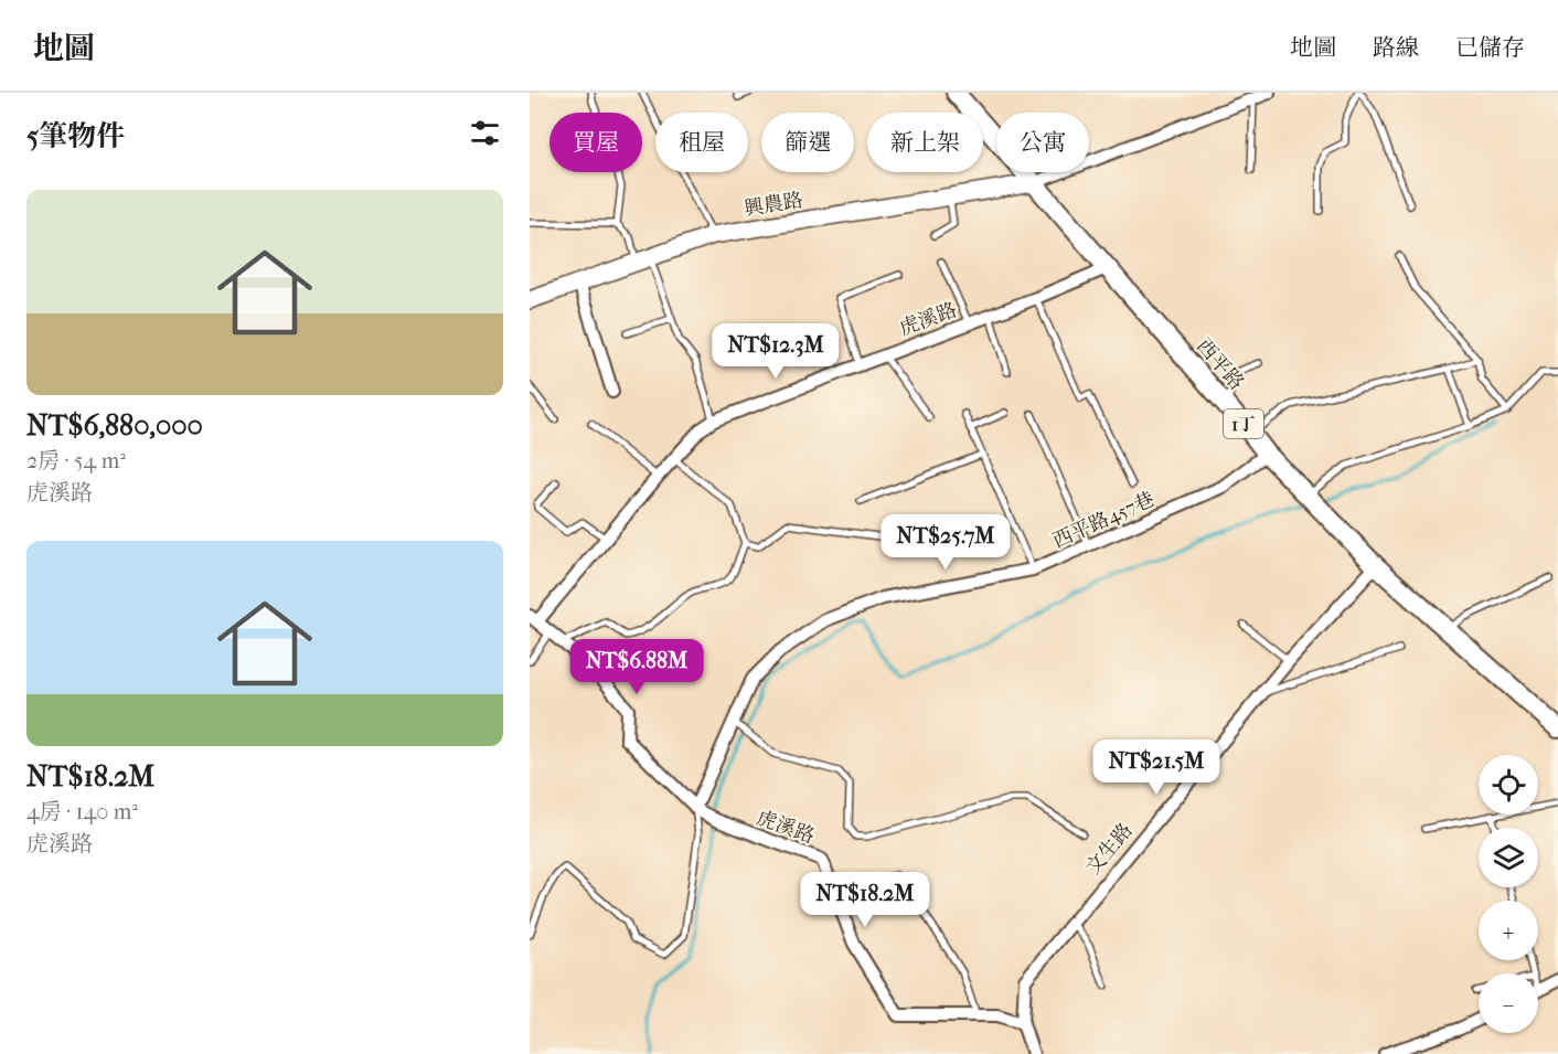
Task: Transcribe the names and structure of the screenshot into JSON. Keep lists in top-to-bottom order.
{
  "streets": {
    "main road": ["西平路", "1丁"],
    "street": [
      "興農路",
      "虎溪路",
      "西平路457巷",
      "文生路"
    ]
  },
  "crossings": [
    ["興農路", "西平路"],
    ["虎溪路", "西平路"],
    ["虎溪路", "西平路457巷"],
    ["虎溪路", "文生路"],
    ["西平路", "西平路457巷"],
    ["西平路", "文生路"]
  ],
  "page": {
    "header": "地圖",
    "nav": ["地圖", "路線", "已儲存"],
    "heading": "5筆物件",
    "chip": [
      "買屋",
      "租屋",
      "篩選",
      "新上架",
      "公寓"
    ],
    "list": [
      {
        "name": "NT$6,880,000",
        "note": "2房 · 54 m² · 虎溪路"
      },
      {
        "name": "NT$18.2M",
        "note": "4房 · 140 m² · 虎溪路"
      }
    ],
    "price": [
      "NT$12.3M",
      "NT$25.7M",
      "NT$6.88M",
      "NT$21.5M",
      "NT$18.2M"
    ],
    "map_buttons": ["+", "−"]
  }
}
